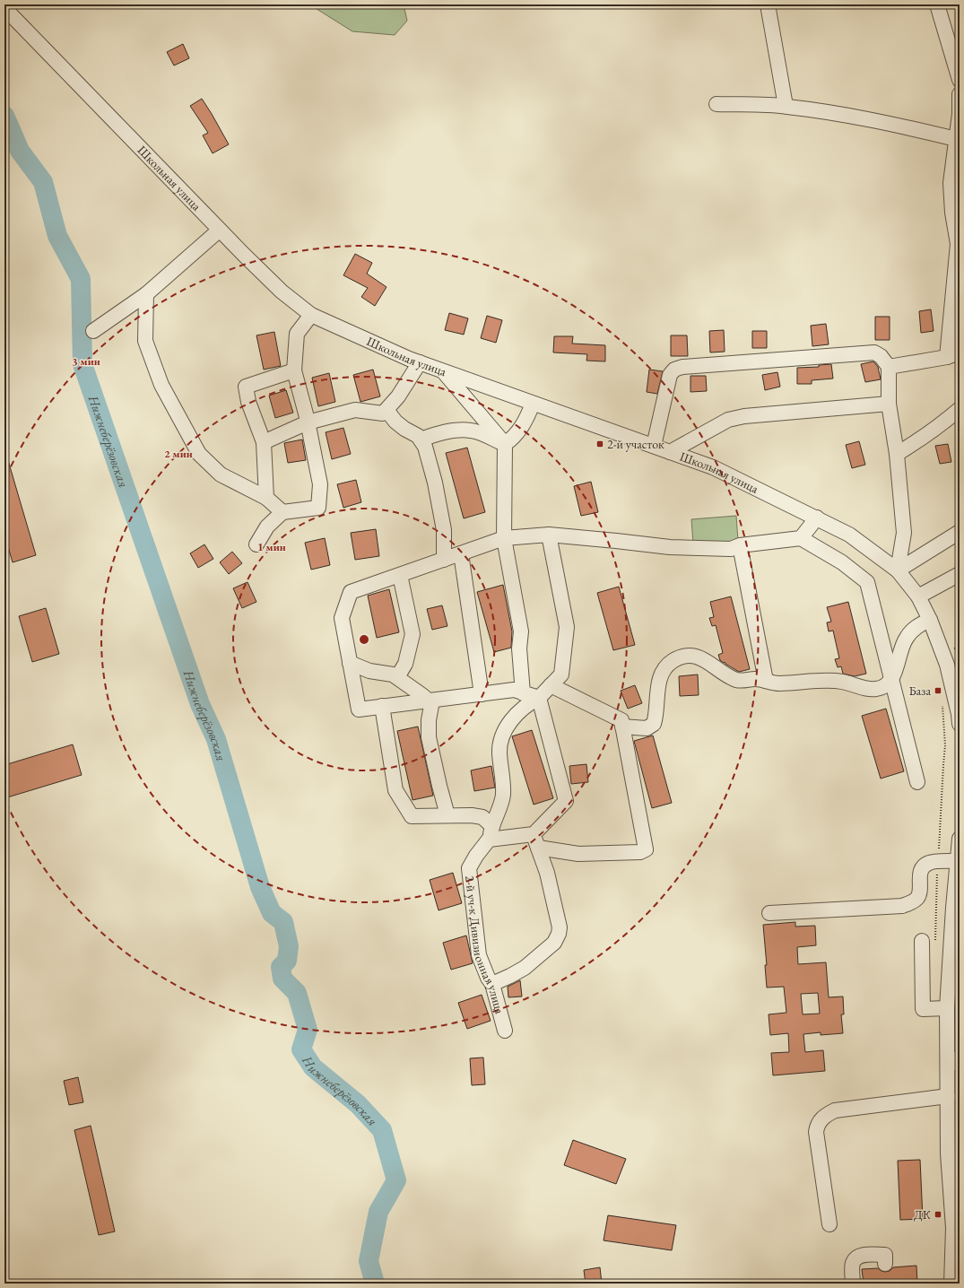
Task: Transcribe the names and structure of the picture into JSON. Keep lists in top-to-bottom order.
{
  "streets": {
    "street": ["Школьная улица", "2-й уч-к Дивизионная улица"]
  },
  "water": ["Нижнеберёзовская"],
  "places": {
    "transit": ["2-й участок", "База", "ДК"]
  },
  "rings": ["3 мин", "2 мин", "1 мин"]
}
